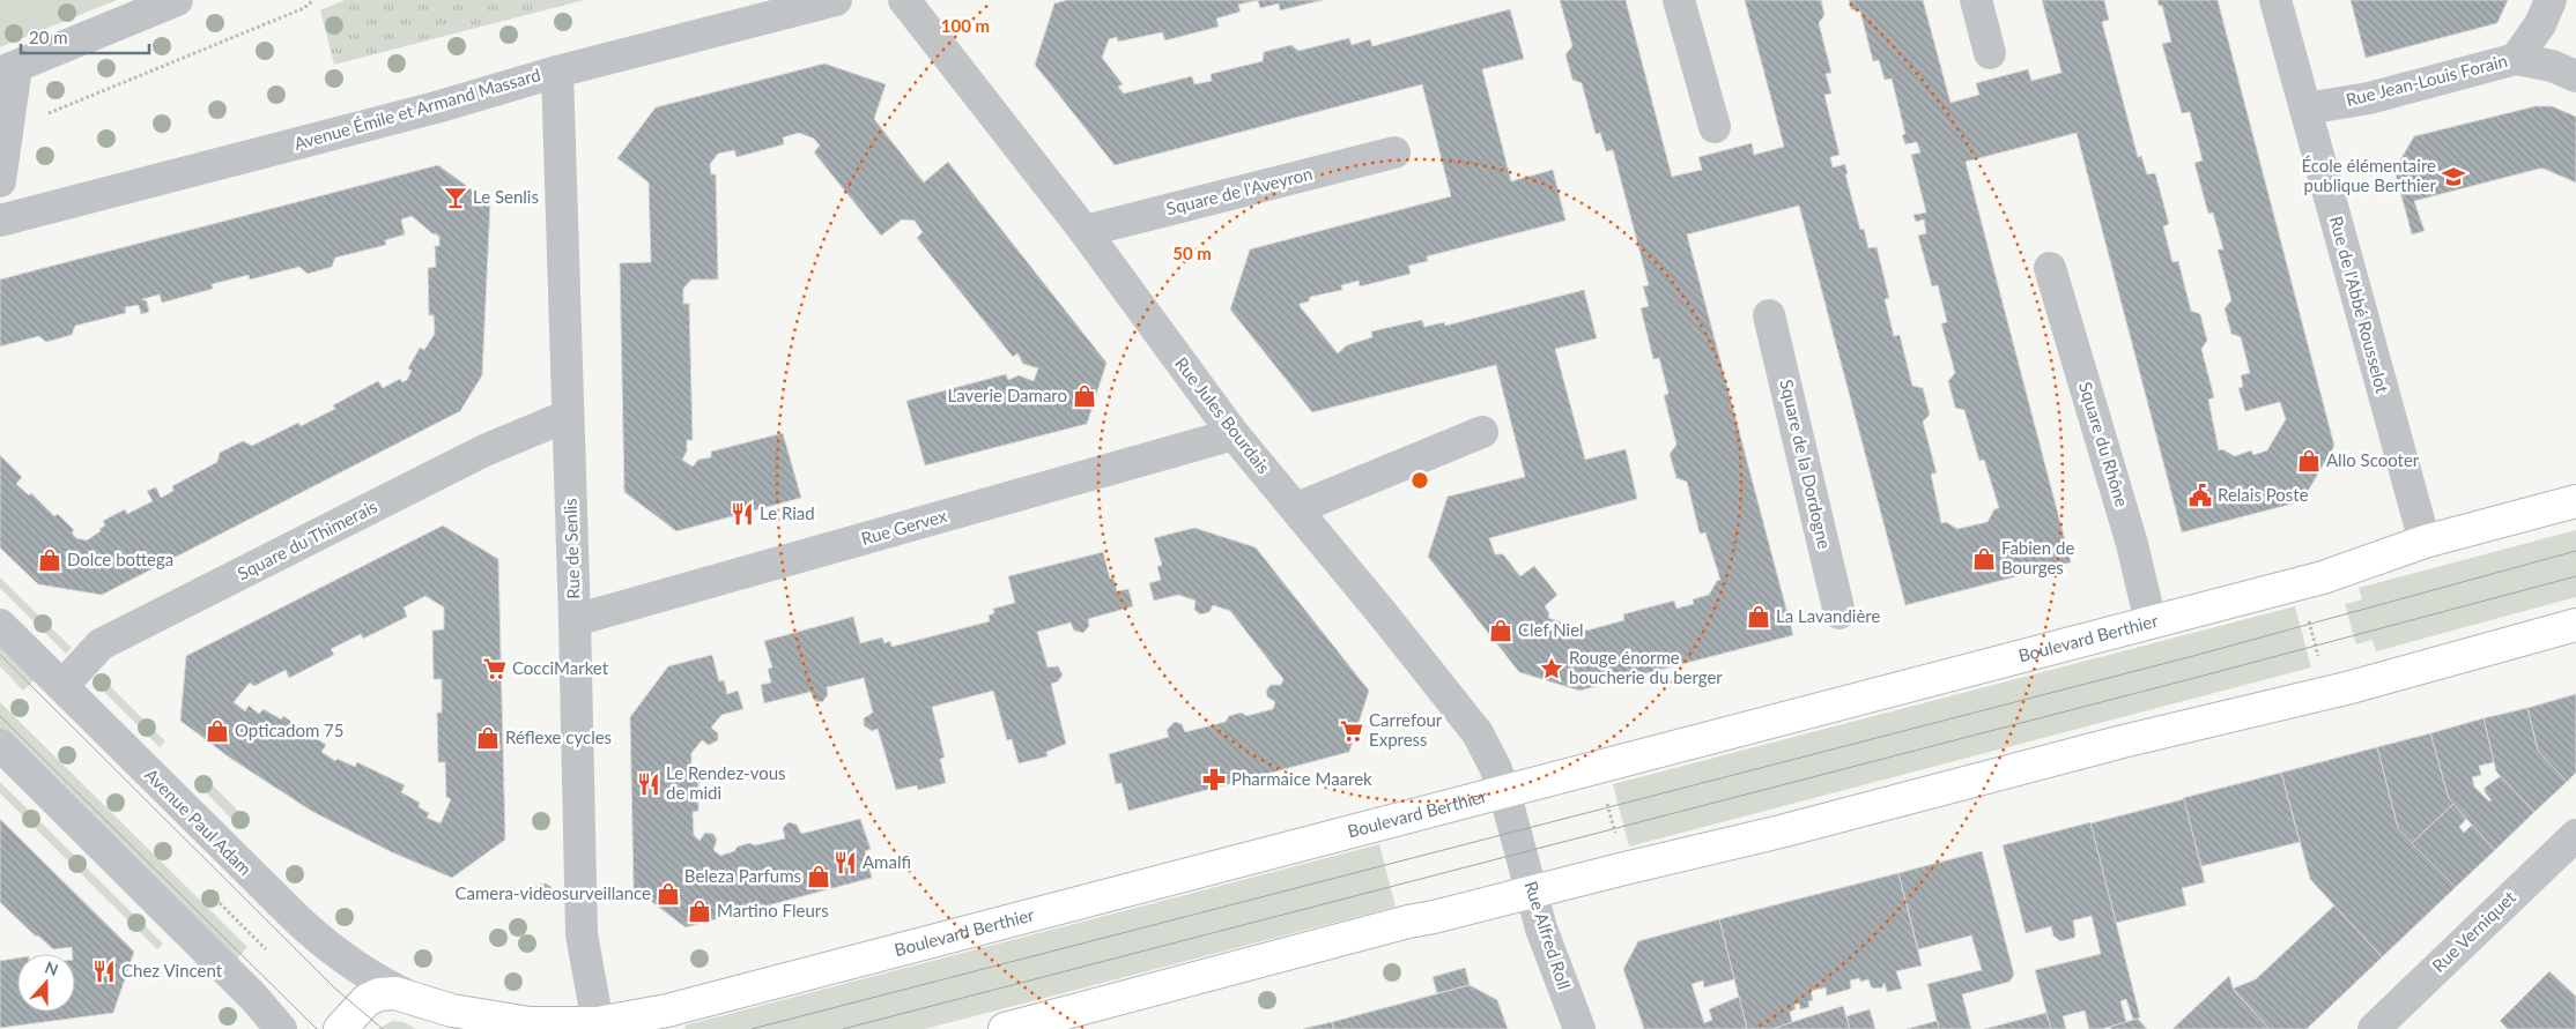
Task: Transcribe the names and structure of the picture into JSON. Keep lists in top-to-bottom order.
{
  "streets": {
    "main road": ["Boulevard Berthier"],
    "street": [
      "Rue Jean-Louis Forain",
      "Avenue Émile et Armand Massard",
      "Square de l'Aveyron",
      "Rue de l'Abbé Rousselot",
      "Rue Jules Bourdais",
      "Square du Rhône",
      "Square de la Dordogne",
      "Rue Gervex",
      "Square du Thimerais",
      "Rue de Senlis",
      "Avenue Paul Adam",
      "Rue Verniquet",
      "Rue Alfred Roll"
    ]
  },
  "crossings": [
    ["Rue Jean-Louis Forain", "Rue de l'Abbé Rousselot"],
    ["Avenue Émile et Armand Massard", "Rue de Senlis"],
    ["Square de l'Aveyron", "Rue Jules Bourdais"],
    ["Rue de l'Abbé Rousselot", "Boulevard Berthier"],
    ["Rue Jules Bourdais", "Rue Gervex"],
    ["Rue Jules Bourdais", "Boulevard Berthier"],
    ["Rue Jules Bourdais", "Rue Alfred Roll"],
    ["Square du Rhône", "Boulevard Berthier"],
    ["Rue Gervex", "Rue de Senlis"],
    ["Square du Thimerais", "Rue de Senlis"],
    ["Square du Thimerais", "Avenue Paul Adam"],
    ["Rue de Senlis", "Boulevard Berthier"],
    ["Boulevard Berthier", "Avenue Paul Adam"]
  ],
  "places": {
    "school or university": ["École élémentaire publique Berthier"],
    "bar": ["Le Senlis"],
    "shop": [
      "Laverie Damaro",
      "Allo Scooter",
      "Fabien de Bourges",
      "Dolce bottega",
      "La Lavandière",
      "Clef Niel",
      "Opticadom 75",
      "Réflexe cycles",
      "Beleza Parfums",
      "Camera-videosurveillance",
      "Martino Fleurs"
    ],
    "public building": ["Relais Poste"],
    "restaurant": [
      "Le Riad",
      "Le Rendez-vous de midi",
      "Amalfi",
      "Chez Vincent"
    ],
    "supermarket": ["CocciMarket", "Carrefour Express"],
    "place": ["Rouge énorme boucherie du berger"],
    "pharmacy": ["Pharmaice Maarek"]
  },
  "scale_bar": "20 m",
  "north": "top",
  "rings": ["100 m", "50 m"]
}
